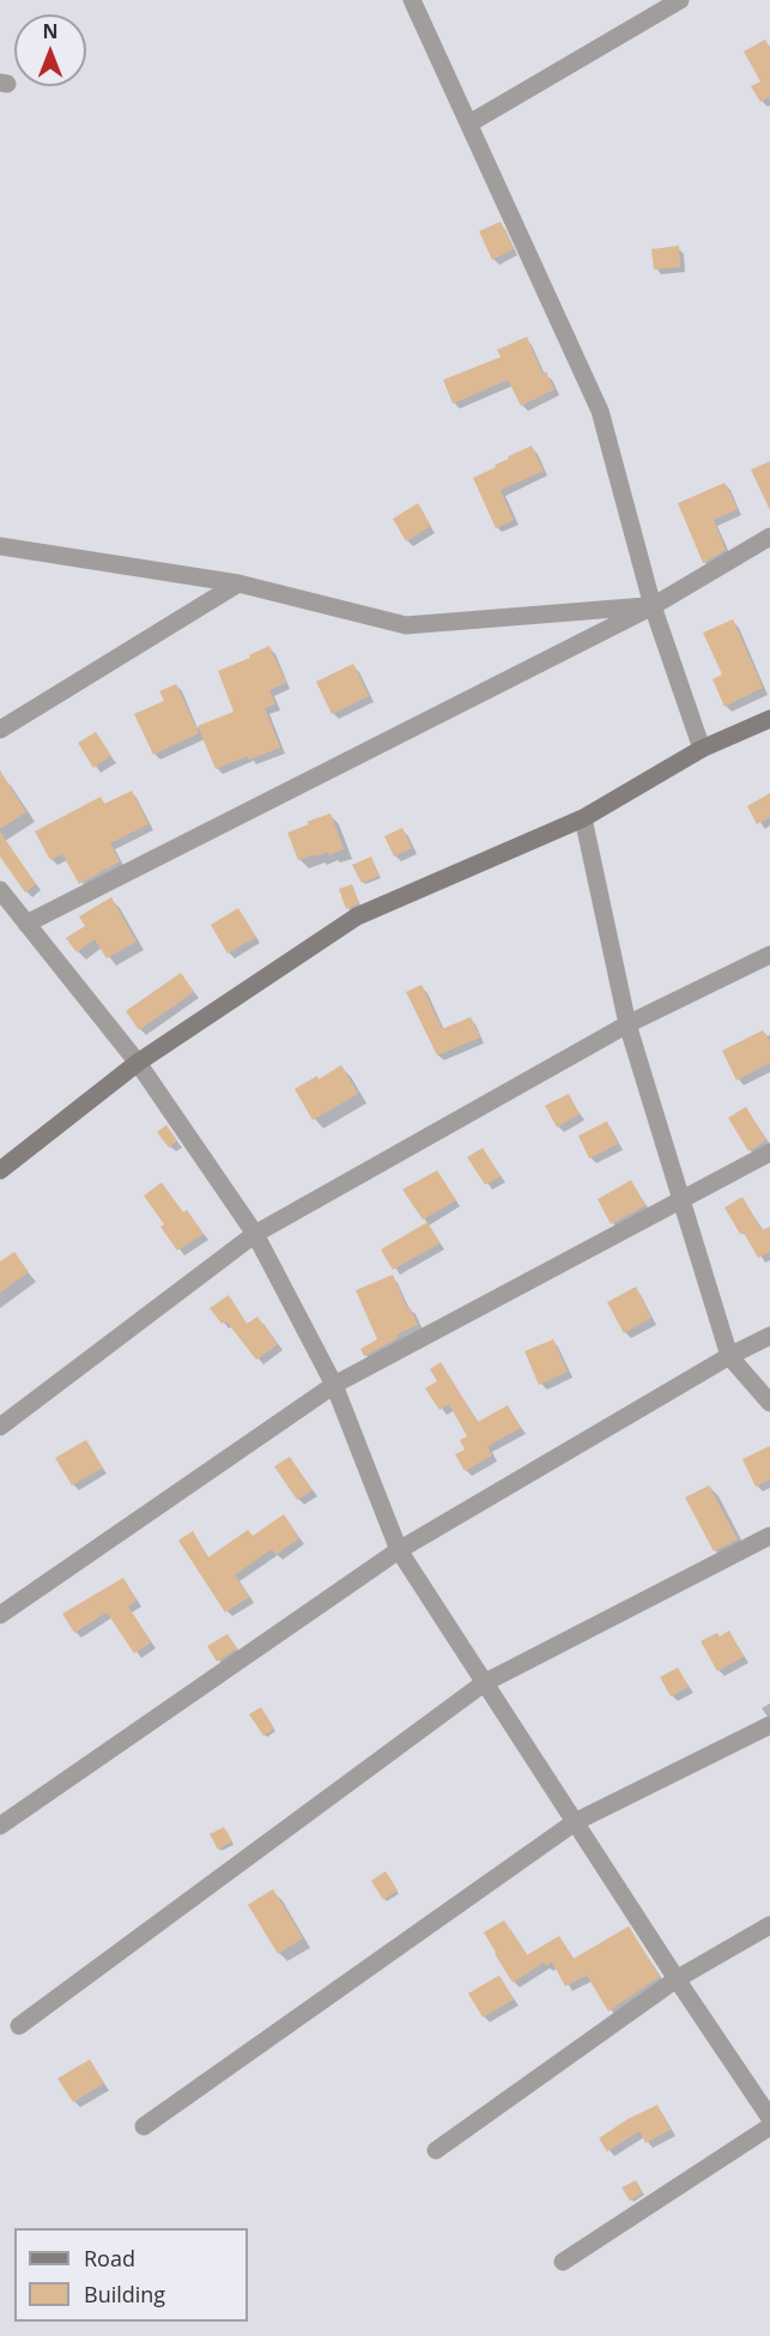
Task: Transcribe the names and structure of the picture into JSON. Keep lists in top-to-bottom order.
{
  "legend": ["Road", "Building"],
  "north": "top"
}
